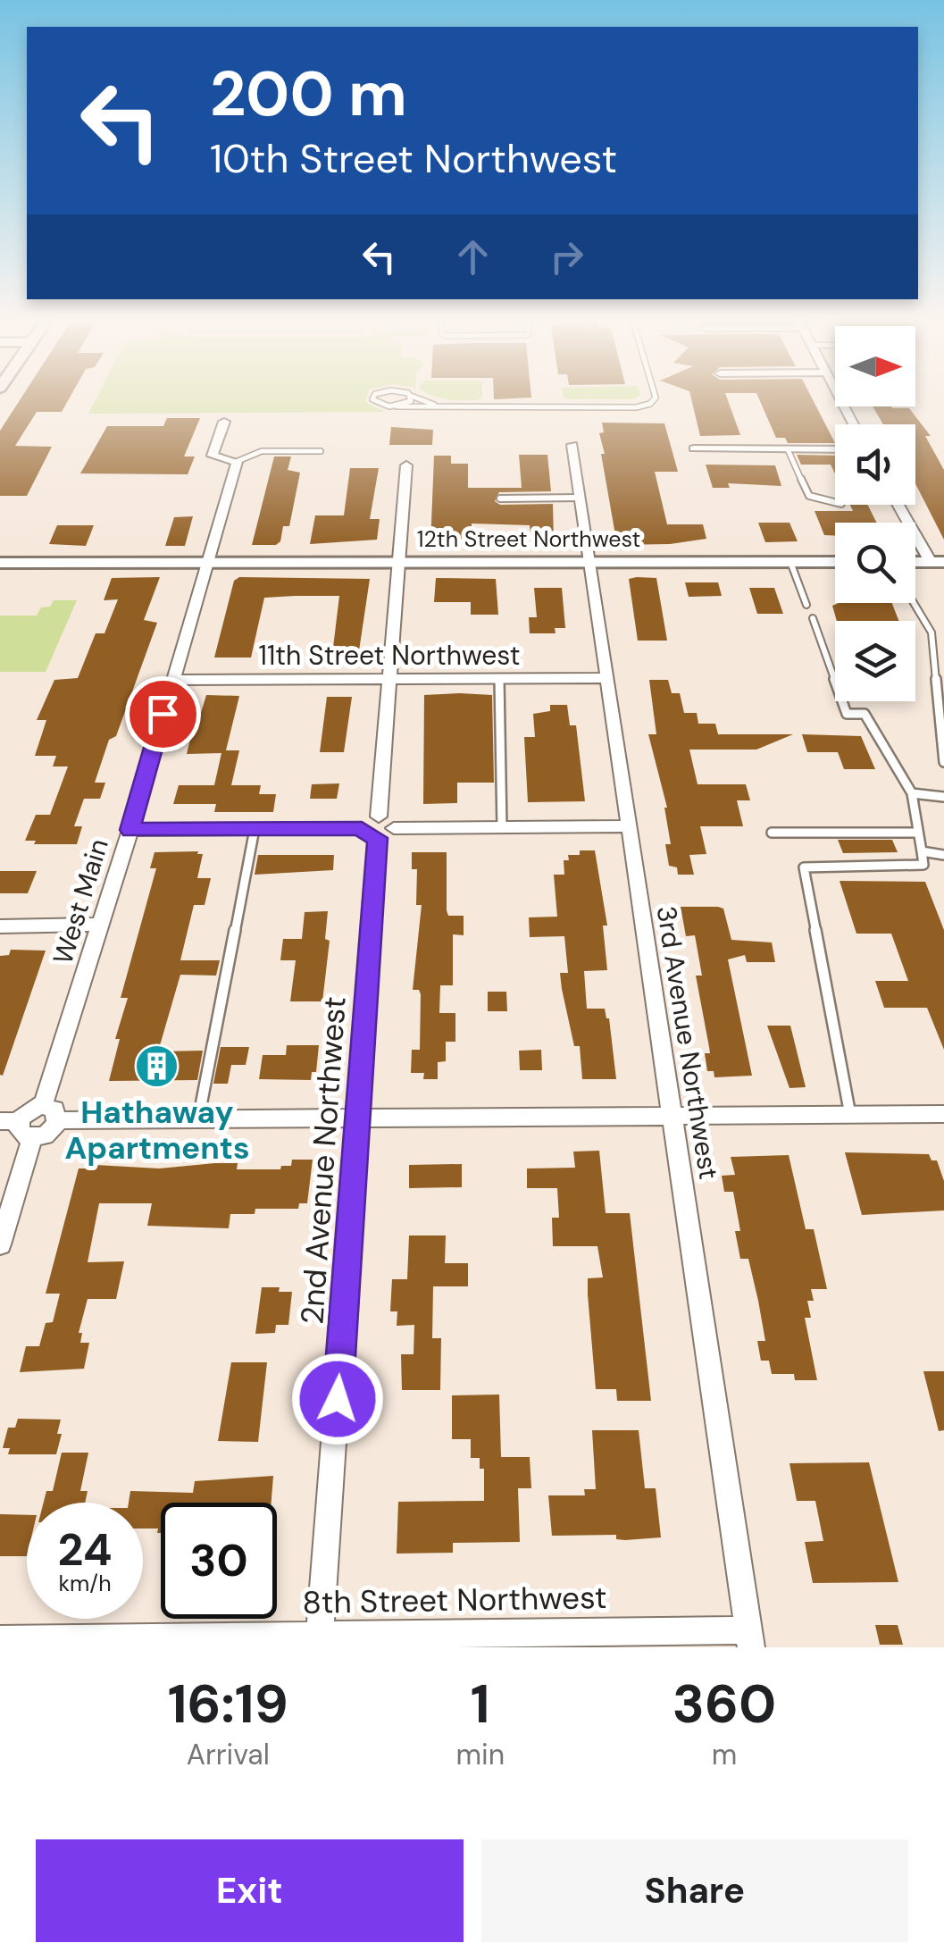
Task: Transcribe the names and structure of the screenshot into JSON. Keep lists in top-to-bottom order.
{
  "streets": {
    "street": [
      "12th Street Northwest",
      "11th Street Northwest",
      "West Main",
      "3rd Avenue Northwest",
      "2nd Avenue Northwest",
      "8th Street Northwest"
    ]
  },
  "crossings": [
    ["12th Street Northwest", "West Main"],
    ["12th Street Northwest", "3rd Avenue Northwest"],
    ["12th Street Northwest", "2nd Avenue Northwest"],
    ["11th Street Northwest", "West Main"],
    ["11th Street Northwest", "3rd Avenue Northwest"],
    ["11th Street Northwest", "2nd Avenue Northwest"],
    ["3rd Avenue Northwest", "8th Street Northwest"],
    ["2nd Avenue Northwest", "8th Street Northwest"]
  ],
  "places": {
    "building": ["Hathaway Apartments"]
  },
  "north": "right",
  "page": {
    "turn": ["200 m", "10th Street Northwest"],
    "speed": "24 km/h",
    "limit": "30",
    "eta": [
      "16:19",
      "Arrival",
      "1",
      "min",
      "360",
      "m"
    ],
    "buttons": ["Exit", "Share"]
  }
}
